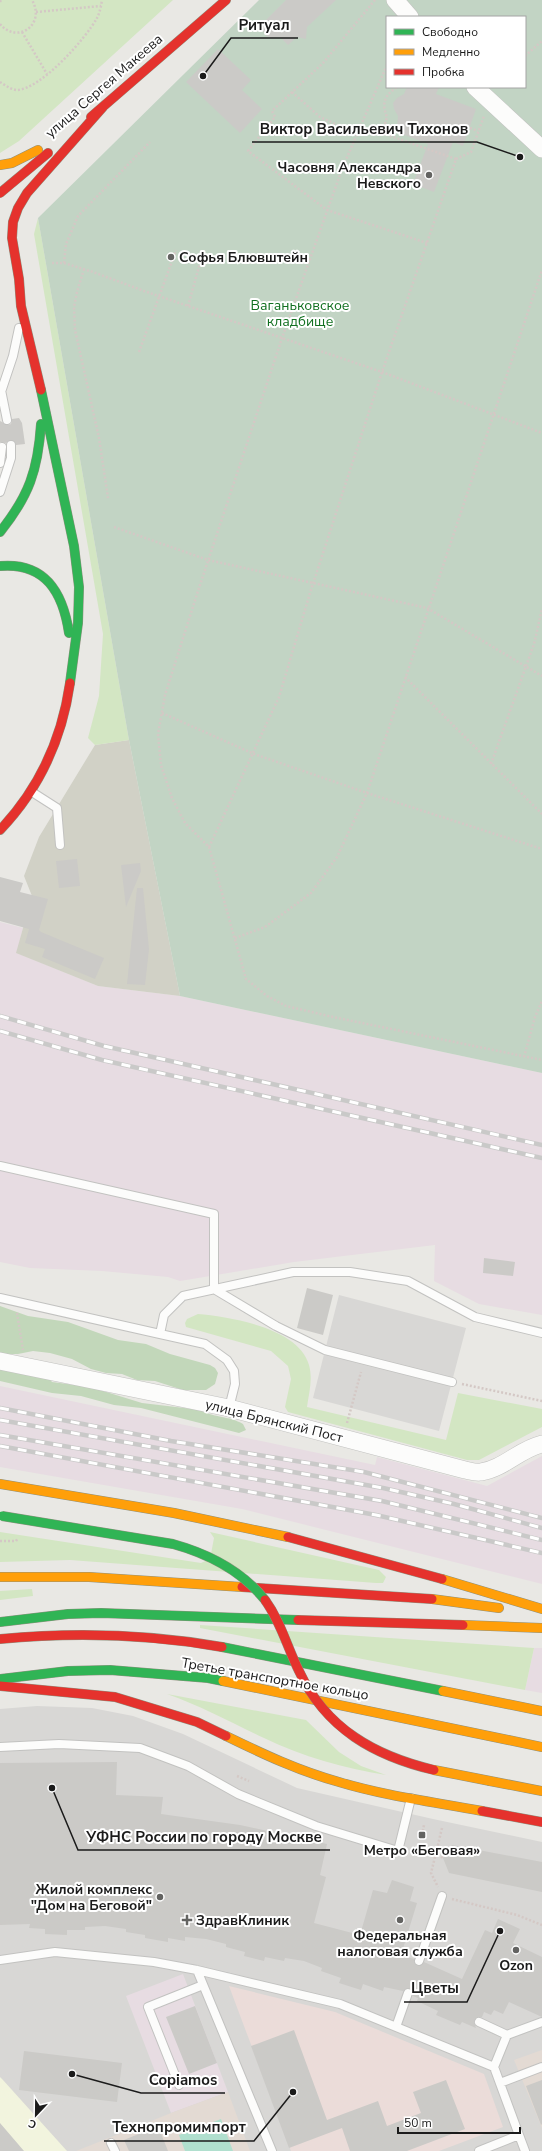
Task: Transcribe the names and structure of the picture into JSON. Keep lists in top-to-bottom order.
{
  "streets": {
    "main road": ["улица Сергея Макеева", "Третье транспортное кольцо"],
    "street": ["улица Брянский Пост"]
  },
  "parks": ["Ваганьковское кладбище"],
  "places": {
    "other": [
      "Ритуал",
      "Виктор Васильевич Тихонов",
      "Часовня Александра Невского",
      "Софья Блювштейн",
      "УФНС России по городу Москве",
      "Жилой комплекс \"Дом на Беговой\"",
      "Федеральная налоговая служба",
      "Цветы",
      "Ozon",
      "Copiamos",
      "Технопромимпорт"
    ],
    "transit": ["Метро «Беговая»"],
    "health": ["ЗдравКлиник"]
  },
  "legend": ["Свободно", "Медленно", "Пробка"],
  "scale_bar": "50 m",
  "north": "bottom"
}
